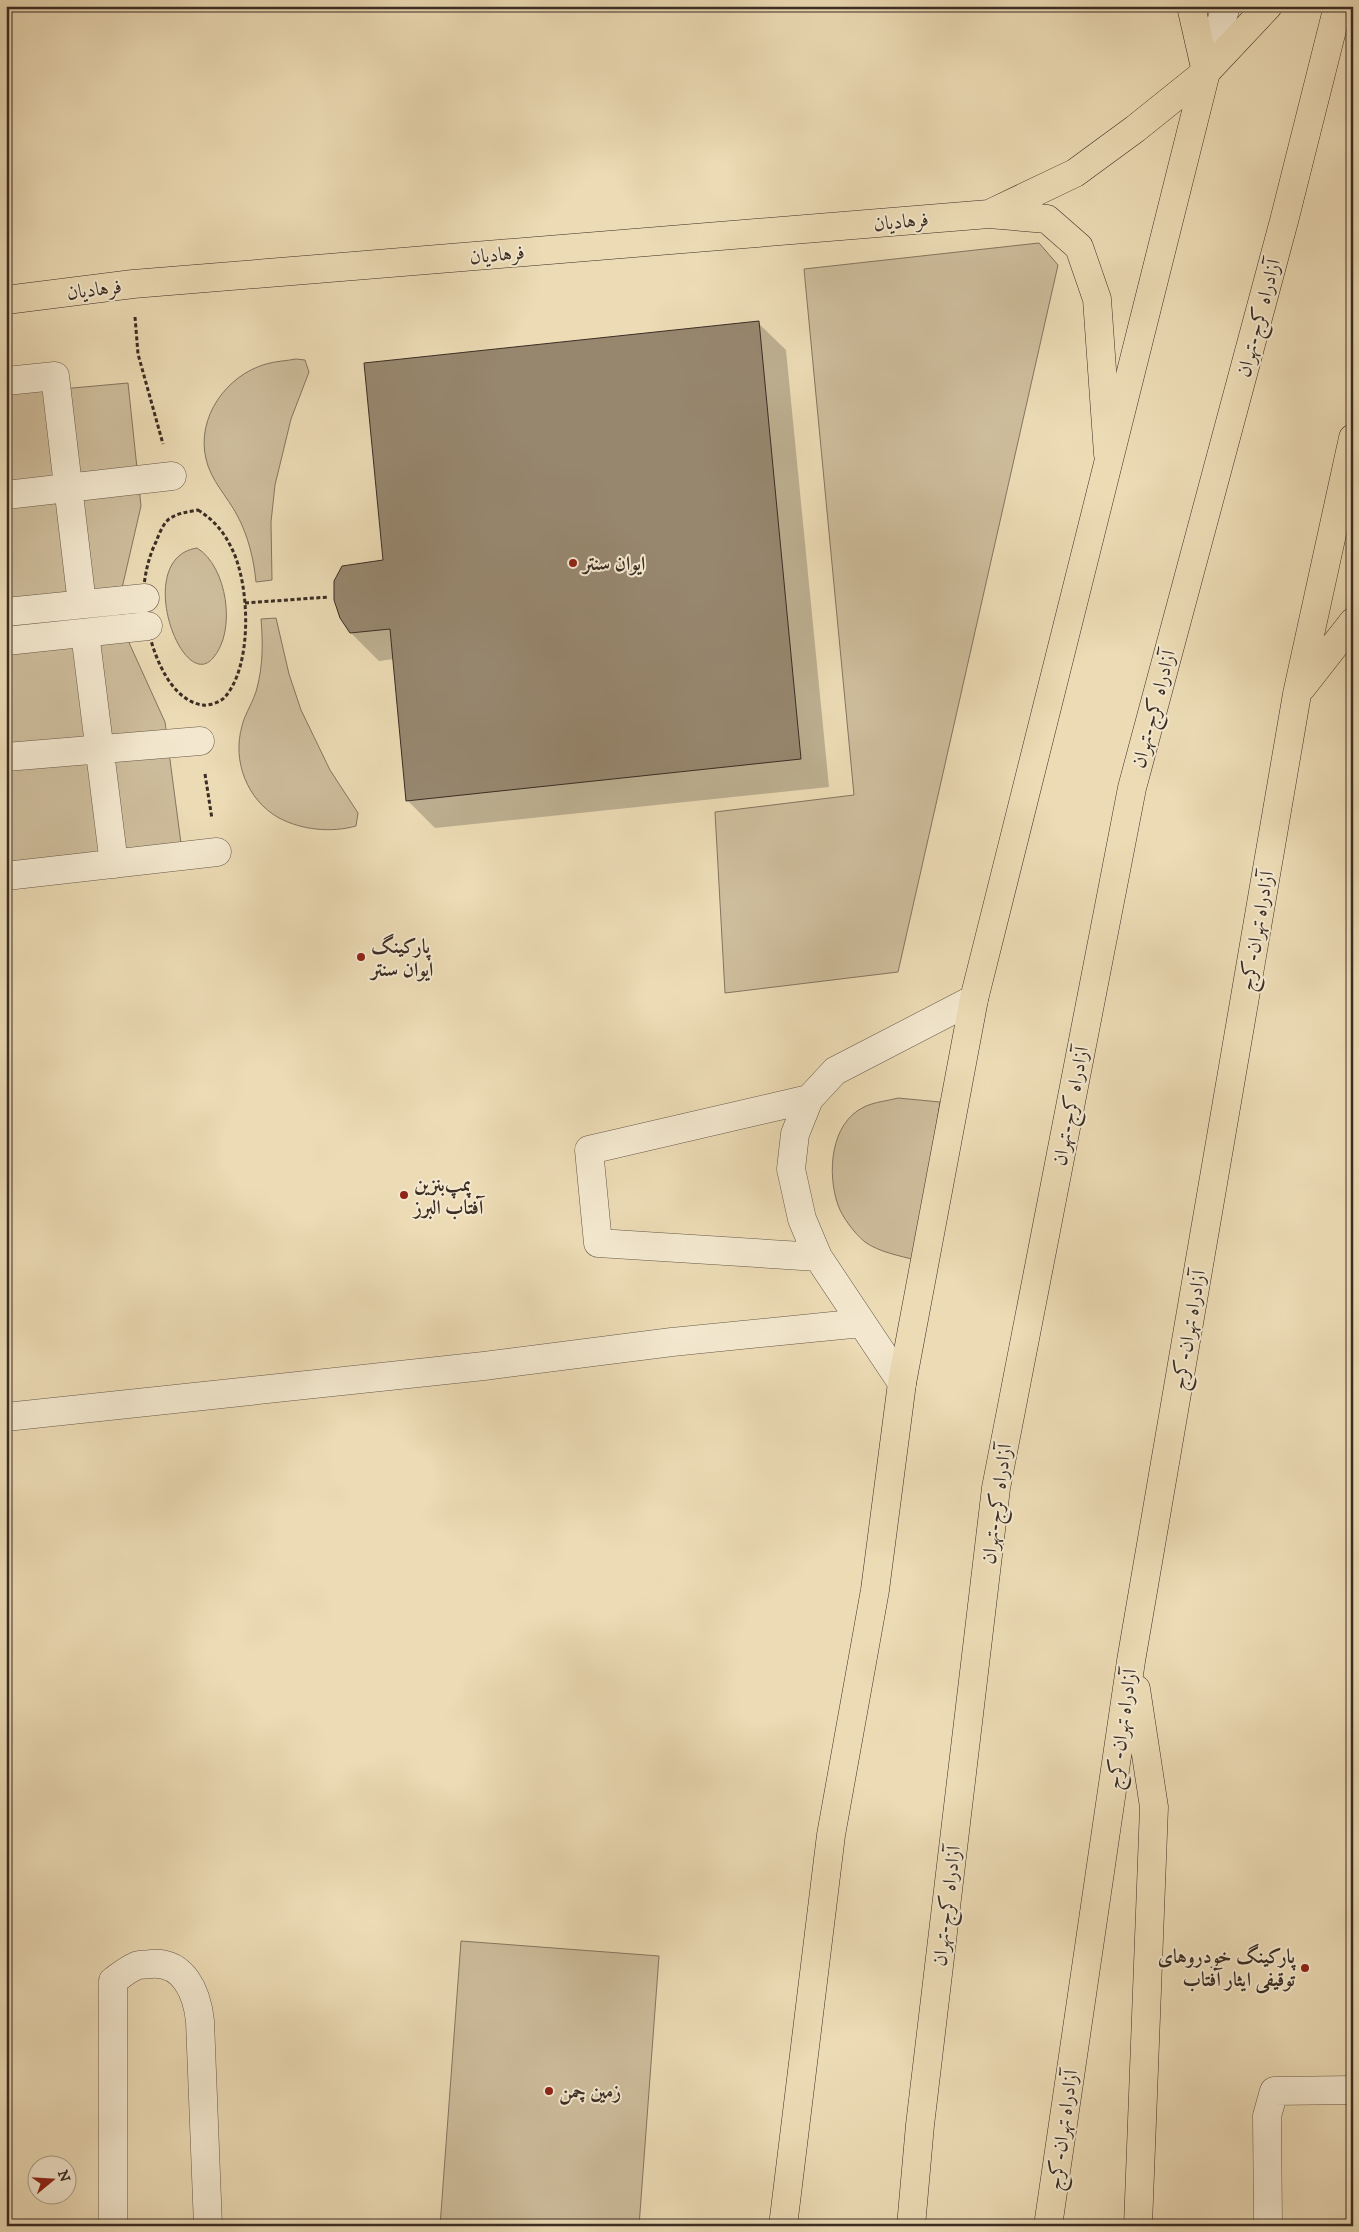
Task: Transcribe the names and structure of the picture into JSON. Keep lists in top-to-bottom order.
{
  "streets": {
    "main road": ["فرهادیان", "آزادراه کرج-تهران", "آزادراه تهران-کرج"]
  },
  "places": [
    "ایوان سنتر",
    "پارکینگ ایوان سنتر",
    "پمپ‌بنزین آفتاب البرز",
    "پارکینگ خودروهای توقیفی ایثار آفتاب",
    "زمین چمن"
  ],
  "north": "right"
}
